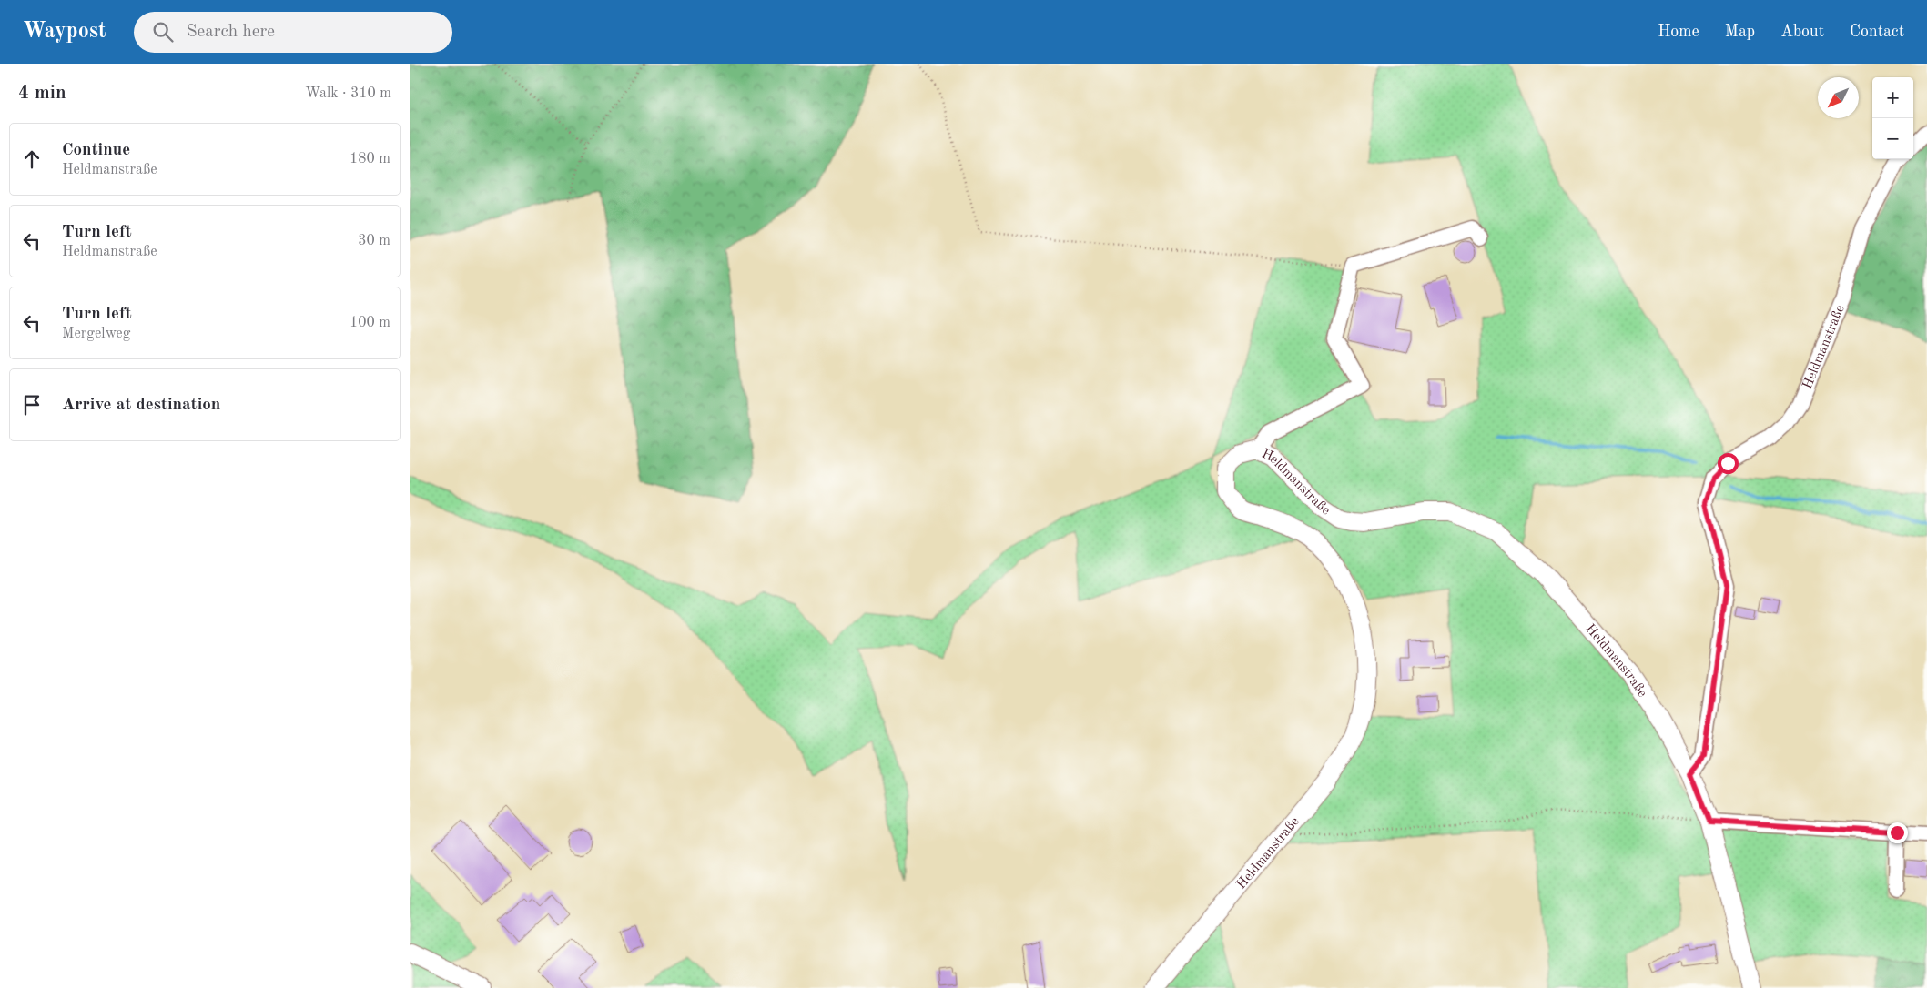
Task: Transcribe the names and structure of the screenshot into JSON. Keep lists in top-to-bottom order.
{
  "streets": {
    "main road": ["Heldmanstraße"]
  },
  "north": "bottom left",
  "page": {
    "header": "Waypost",
    "search": "Search here",
    "nav": [
      "Home",
      "Map",
      "About",
      "Contact"
    ],
    "heading": ["4 min", "Walk · 310 m"],
    "map_buttons": ["+", "−"],
    "list": [
      ["Continue", "Heldmanstraße", "180 m"],
      ["Turn left", "Heldmanstraße", "30 m"],
      ["Turn left", "Mergelweg", "100 m"],
      "Arrive at destination"
    ]
  }
}
